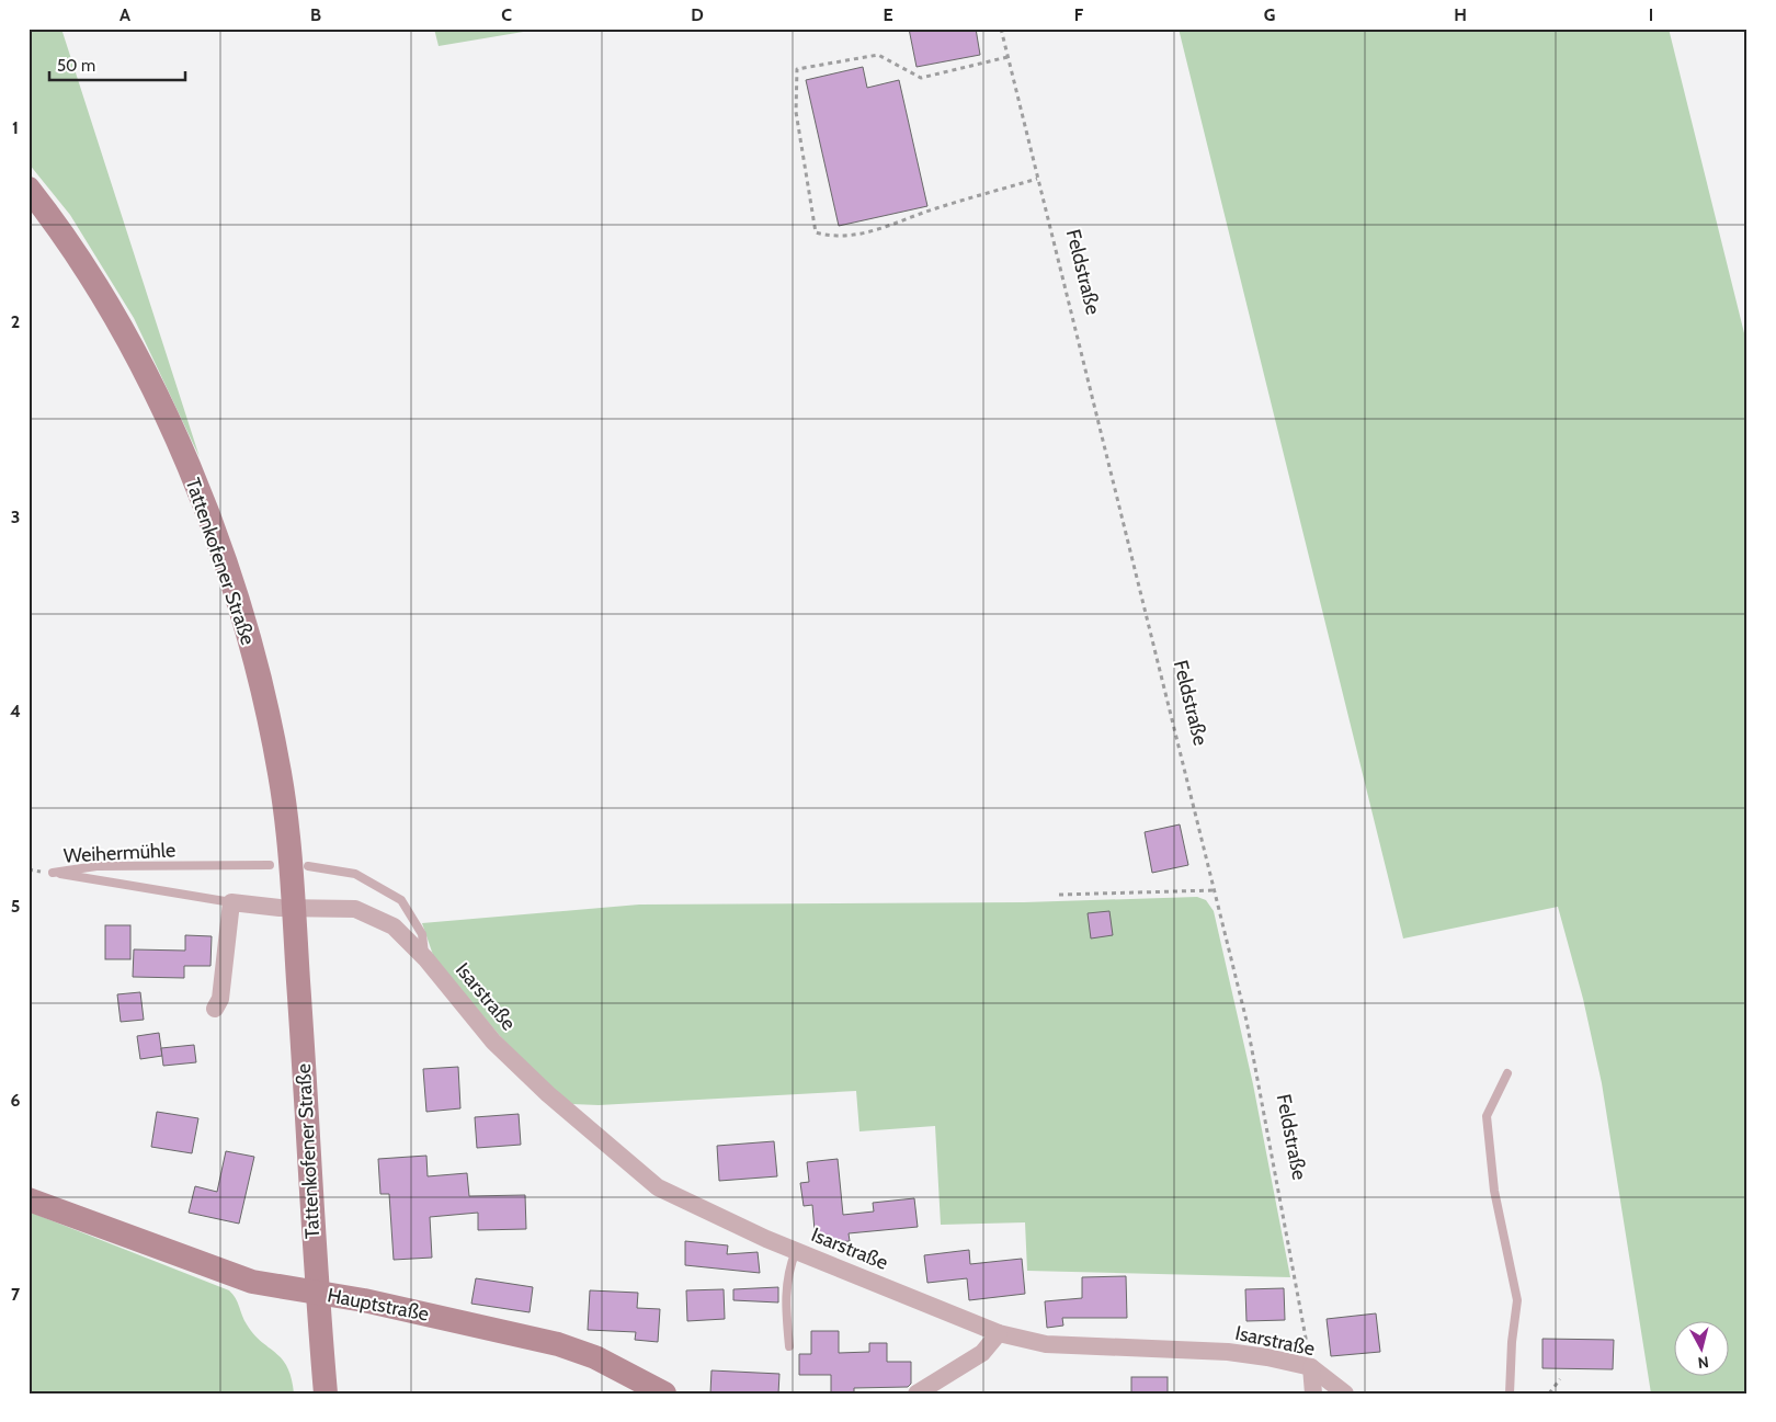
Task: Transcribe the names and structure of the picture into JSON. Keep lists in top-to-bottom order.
{
  "streets": {
    "main road": ["Tattenkofener Straße", "Hauptstraße"],
    "street": ["Isarstraße"],
    "lane": ["Weihermühle"],
    "path": ["Feldstraße"]
  },
  "crossings": [
    ["Feldstraße", "Isarstraße"],
    ["Tattenkofener Straße", "Isarstraße"],
    ["Tattenkofener Straße", "Hauptstraße"]
  ],
  "scale_bar": "50 m",
  "north": "bottom",
  "grid": {
    "columns": [
      "A",
      "B",
      "C",
      "D",
      "E",
      "F",
      "G",
      "H",
      "I"
    ],
    "rows": [
      "1",
      "2",
      "3",
      "4",
      "5",
      "6",
      "7"
    ]
  }
}
